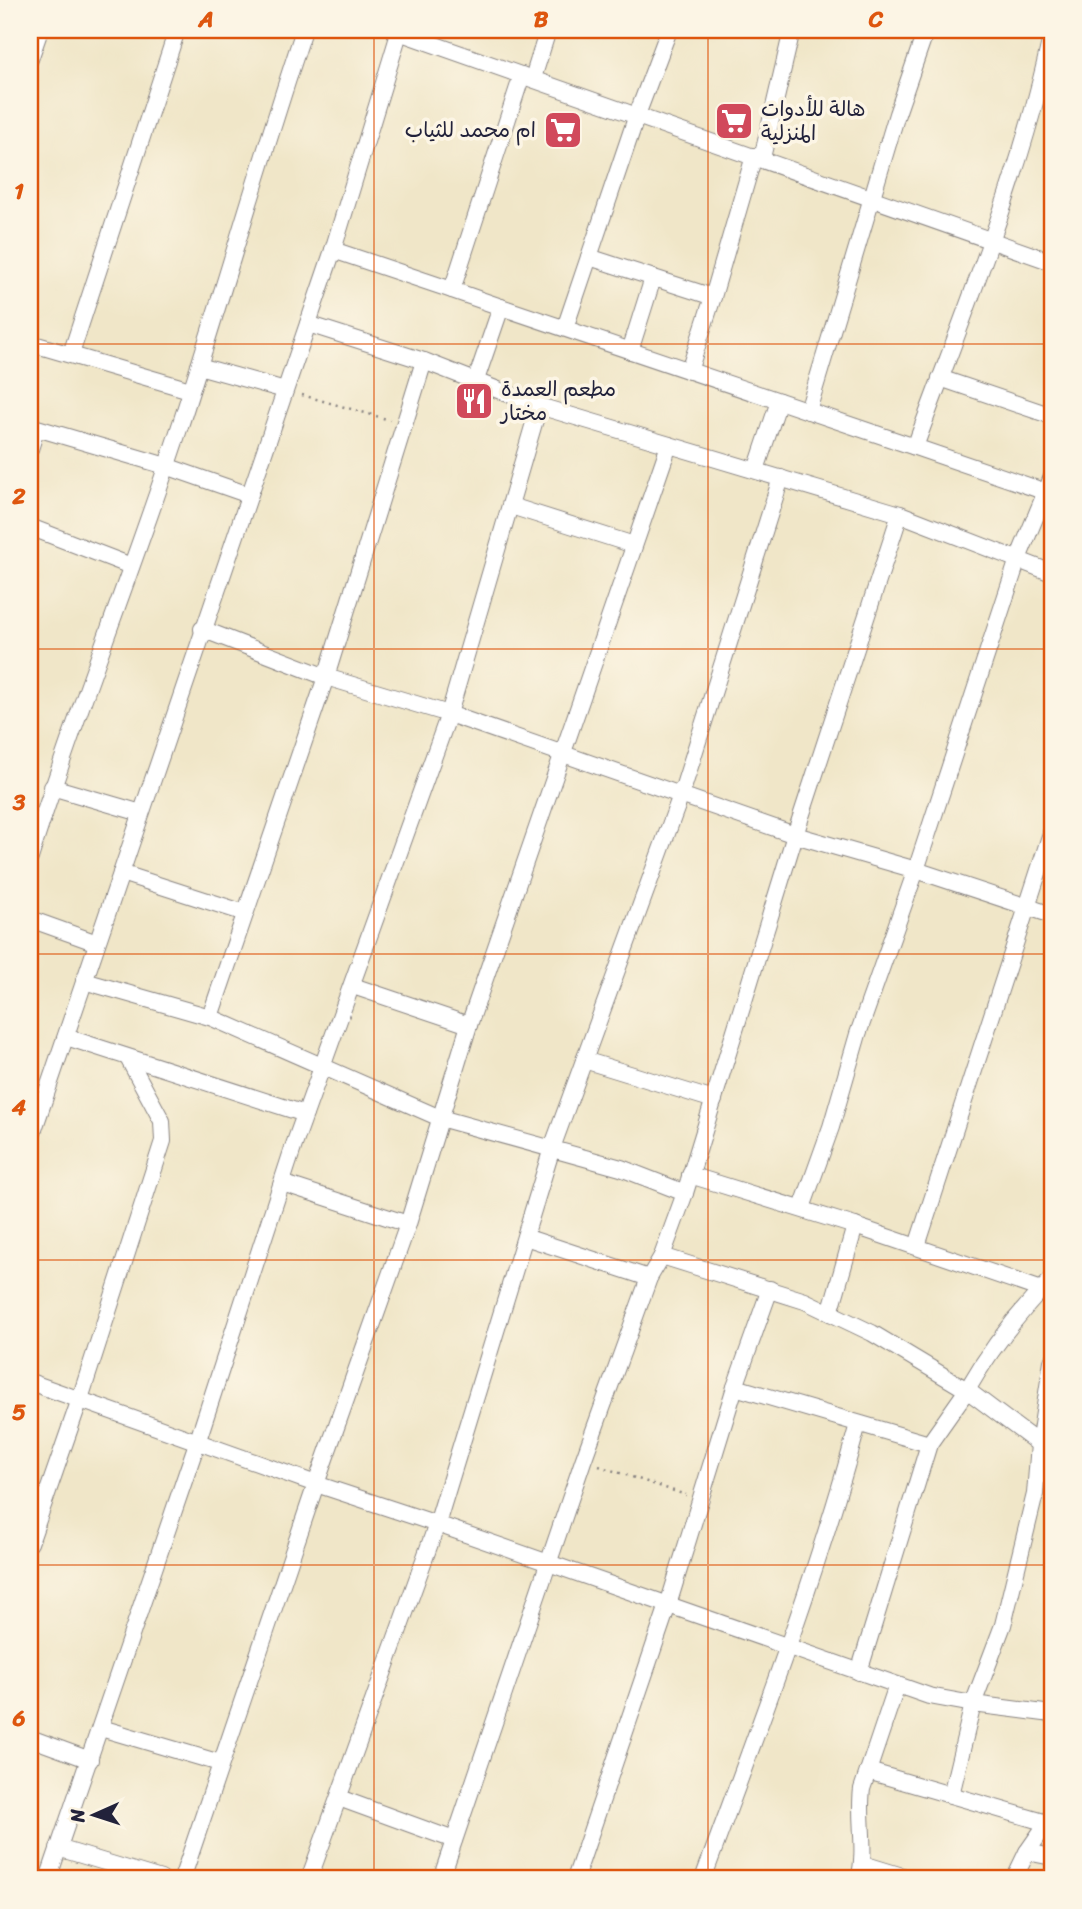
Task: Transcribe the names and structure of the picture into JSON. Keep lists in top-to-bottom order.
{
  "places": {
    "supermarket": ["هالة للأدوات المنزلية", "ام محمد للثياب"],
    "restaurant": ["مطعم العمدة مختار"]
  },
  "north": "left",
  "grid": {
    "columns": ["A", "B", "C"],
    "rows": [
      "1",
      "2",
      "3",
      "4",
      "5",
      "6"
    ]
  }
}
